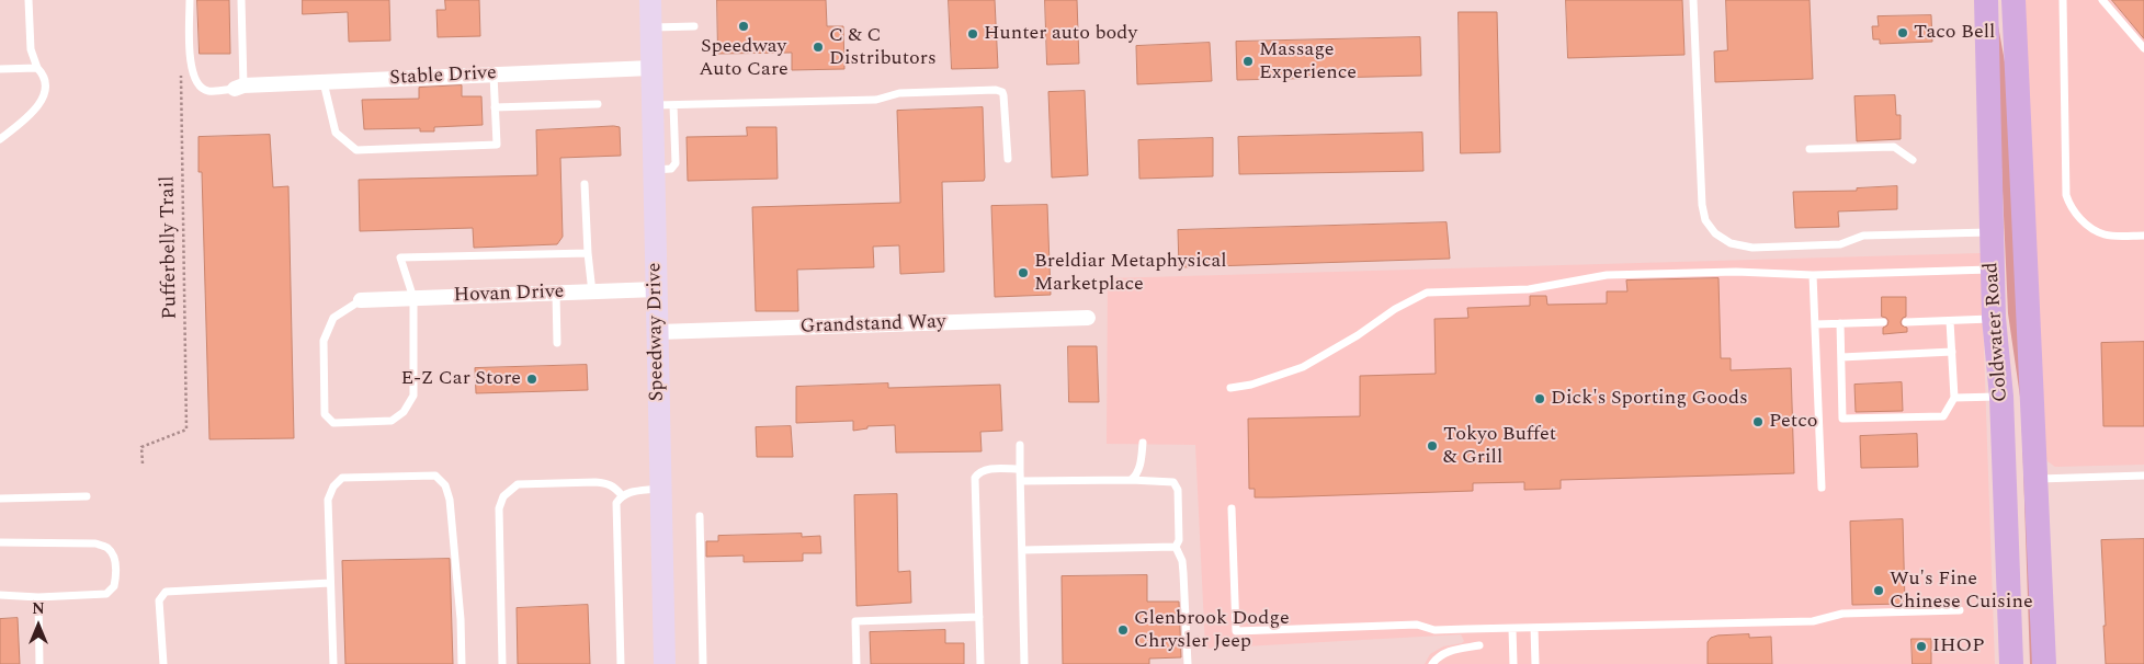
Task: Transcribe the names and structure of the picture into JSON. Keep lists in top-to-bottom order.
{
  "streets": {
    "main road": ["Speedway Drive", "Coldwater Road"],
    "street": ["Stable Drive", "Hovan Drive", "Grandstand Way"],
    "path": ["Pufferbelly Trail"]
  },
  "crossings": [
    ["Stable Drive", "Speedway Drive"],
    ["Hovan Drive", "Speedway Drive"],
    ["Grandstand Way", "Speedway Drive"]
  ],
  "places": [
    "Speedway Auto Care",
    "Taco Bell",
    "Hunter auto body",
    "C & C Distributors",
    "Massage Experience",
    "Breldiar Metaphysical Marketplace",
    "E-Z Car Store",
    "Dick's Sporting Goods",
    "Petco",
    "Tokyo Buffet & Grill",
    "Wu's Fine Chinese Cuisine",
    "Glenbrook Dodge Chrysler Jeep",
    "IHOP"
  ],
  "north": "top"
}
